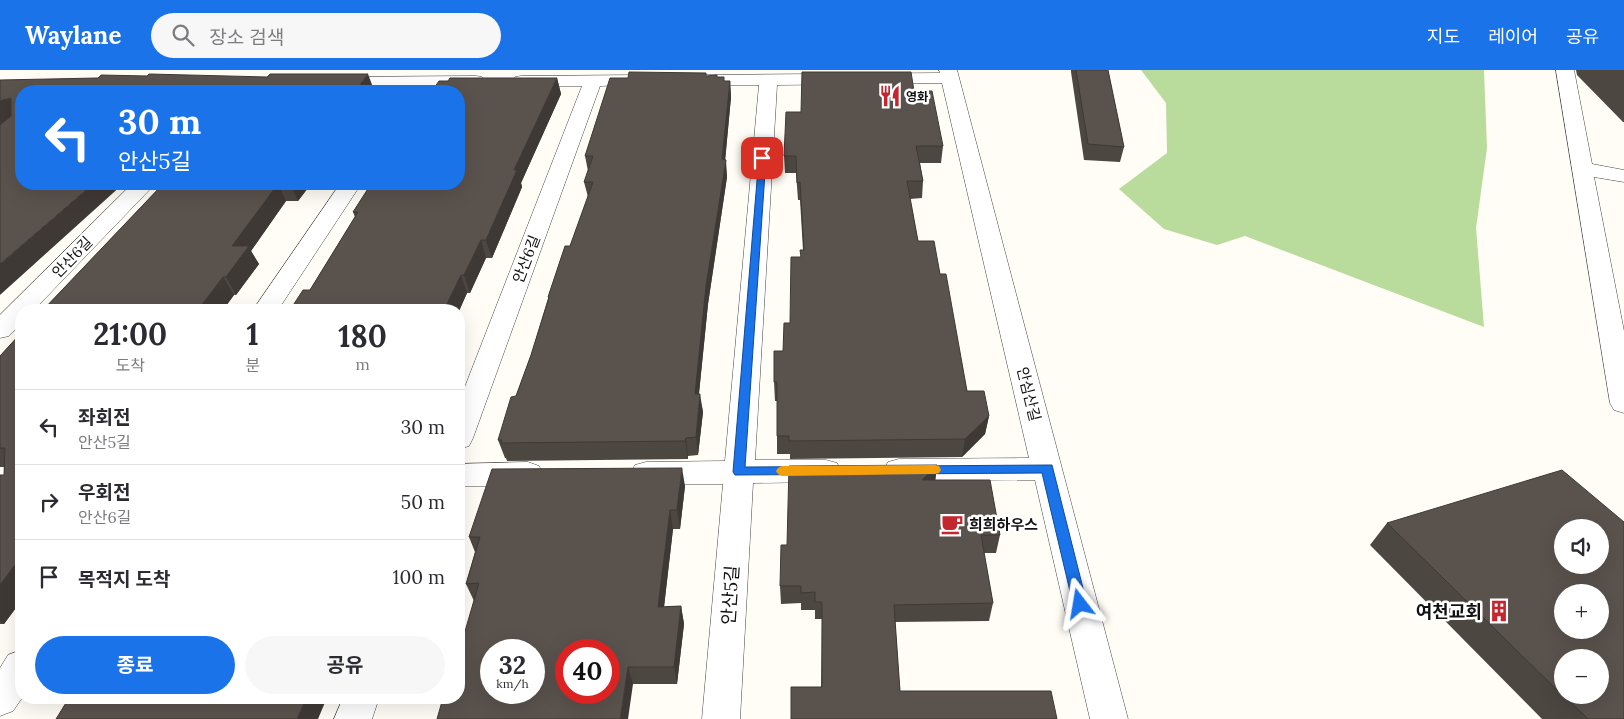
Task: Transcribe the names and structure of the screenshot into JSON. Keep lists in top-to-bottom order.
{
  "streets": {
    "street": ["안산6길", "안심산길", "안산5길"]
  },
  "places": {
    "restaurant": ["영화"],
    "cafe": ["희희하우스"],
    "building": ["여천교회"]
  },
  "page": {
    "header": "Waylane",
    "search": "장소 검색",
    "nav": ["지도", "레이어", "공유"],
    "turn": ["30 m", "안산5길"],
    "eta": [
      "21:00",
      "도착",
      "1",
      "분",
      "180",
      "m"
    ],
    "list": [
      {
        "name": "좌회전",
        "note": "안산5길",
        "value": "30 m"
      },
      {
        "name": "우회전",
        "note": "안산6길",
        "value": "50 m"
      },
      {
        "name": "목적지 도착",
        "value": "100 m"
      }
    ],
    "map_buttons": ["+", "−"],
    "buttons": ["종료", "공유"],
    "speed": "32 km/h",
    "limit": "40"
  }
}
